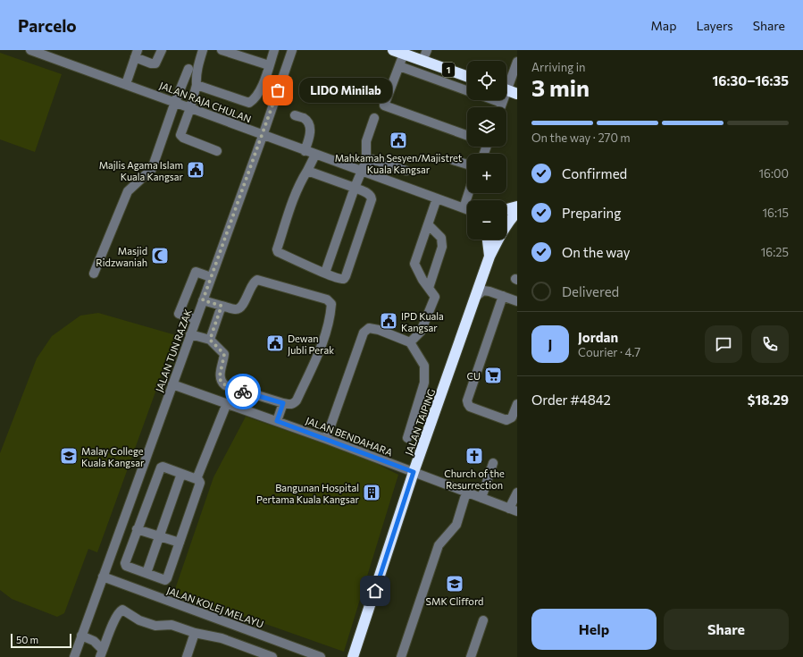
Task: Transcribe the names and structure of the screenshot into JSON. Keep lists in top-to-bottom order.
{
  "streets": {
    "highway": ["1", "JALAN TAIPING"],
    "street": [
      "JALAN RAJA CHULAN",
      "JALAN TUN RAZAK",
      "JALAN BENDAHARA",
      "JALAN KOLEJ MELAYU"
    ]
  },
  "crossings": [
    ["JALAN RAJA CHULAN", "JALAN TUN RAZAK"],
    ["JALAN TUN RAZAK", "JALAN BENDAHARA"],
    ["JALAN TUN RAZAK", "JALAN KOLEJ MELAYU"],
    ["JALAN TAIPING", "JALAN BENDAHARA"]
  ],
  "places": {
    "other": ["LIDO Minilab"],
    "public building": [
      "Mahkamah Sesyen/Majistret Kuala Kangsar",
      "Majlis Agama Islam Kuala Kangsar",
      "IPD Kuala Kangsar",
      "Dewan Jubli Perak"
    ],
    "mosque": ["Masjid Ridzwaniah"],
    "supermarket": ["CU"],
    "school or university": ["Malay College Kuala Kangsar", "SMK Clifford"],
    "church": ["Church of the Resurrection"],
    "building": ["Bangunan Hospital Pertama Kuala Kangsar"]
  },
  "scale_bar": "50 m",
  "page": {
    "header": "Parcelo",
    "nav": ["Map", "Layers", "Share"],
    "heading": ["3 min", "Arriving in", "16:30–16:35"],
    "panel": [
      "Jordan",
      "Courier · 4.7",
      "Order #4842",
      "$18.29"
    ],
    "map_buttons": ["+", "−"],
    "bubble": "LIDO Minilab",
    "bar": "On the way · 270 m",
    "list": [
      ["Confirmed", "16:00"],
      ["Preparing", "16:15"],
      ["On the way", "16:25"],
      "Delivered"
    ],
    "round": "J",
    "buttons": ["Help", "Share"],
    "scale": "50 m"
  }
}
